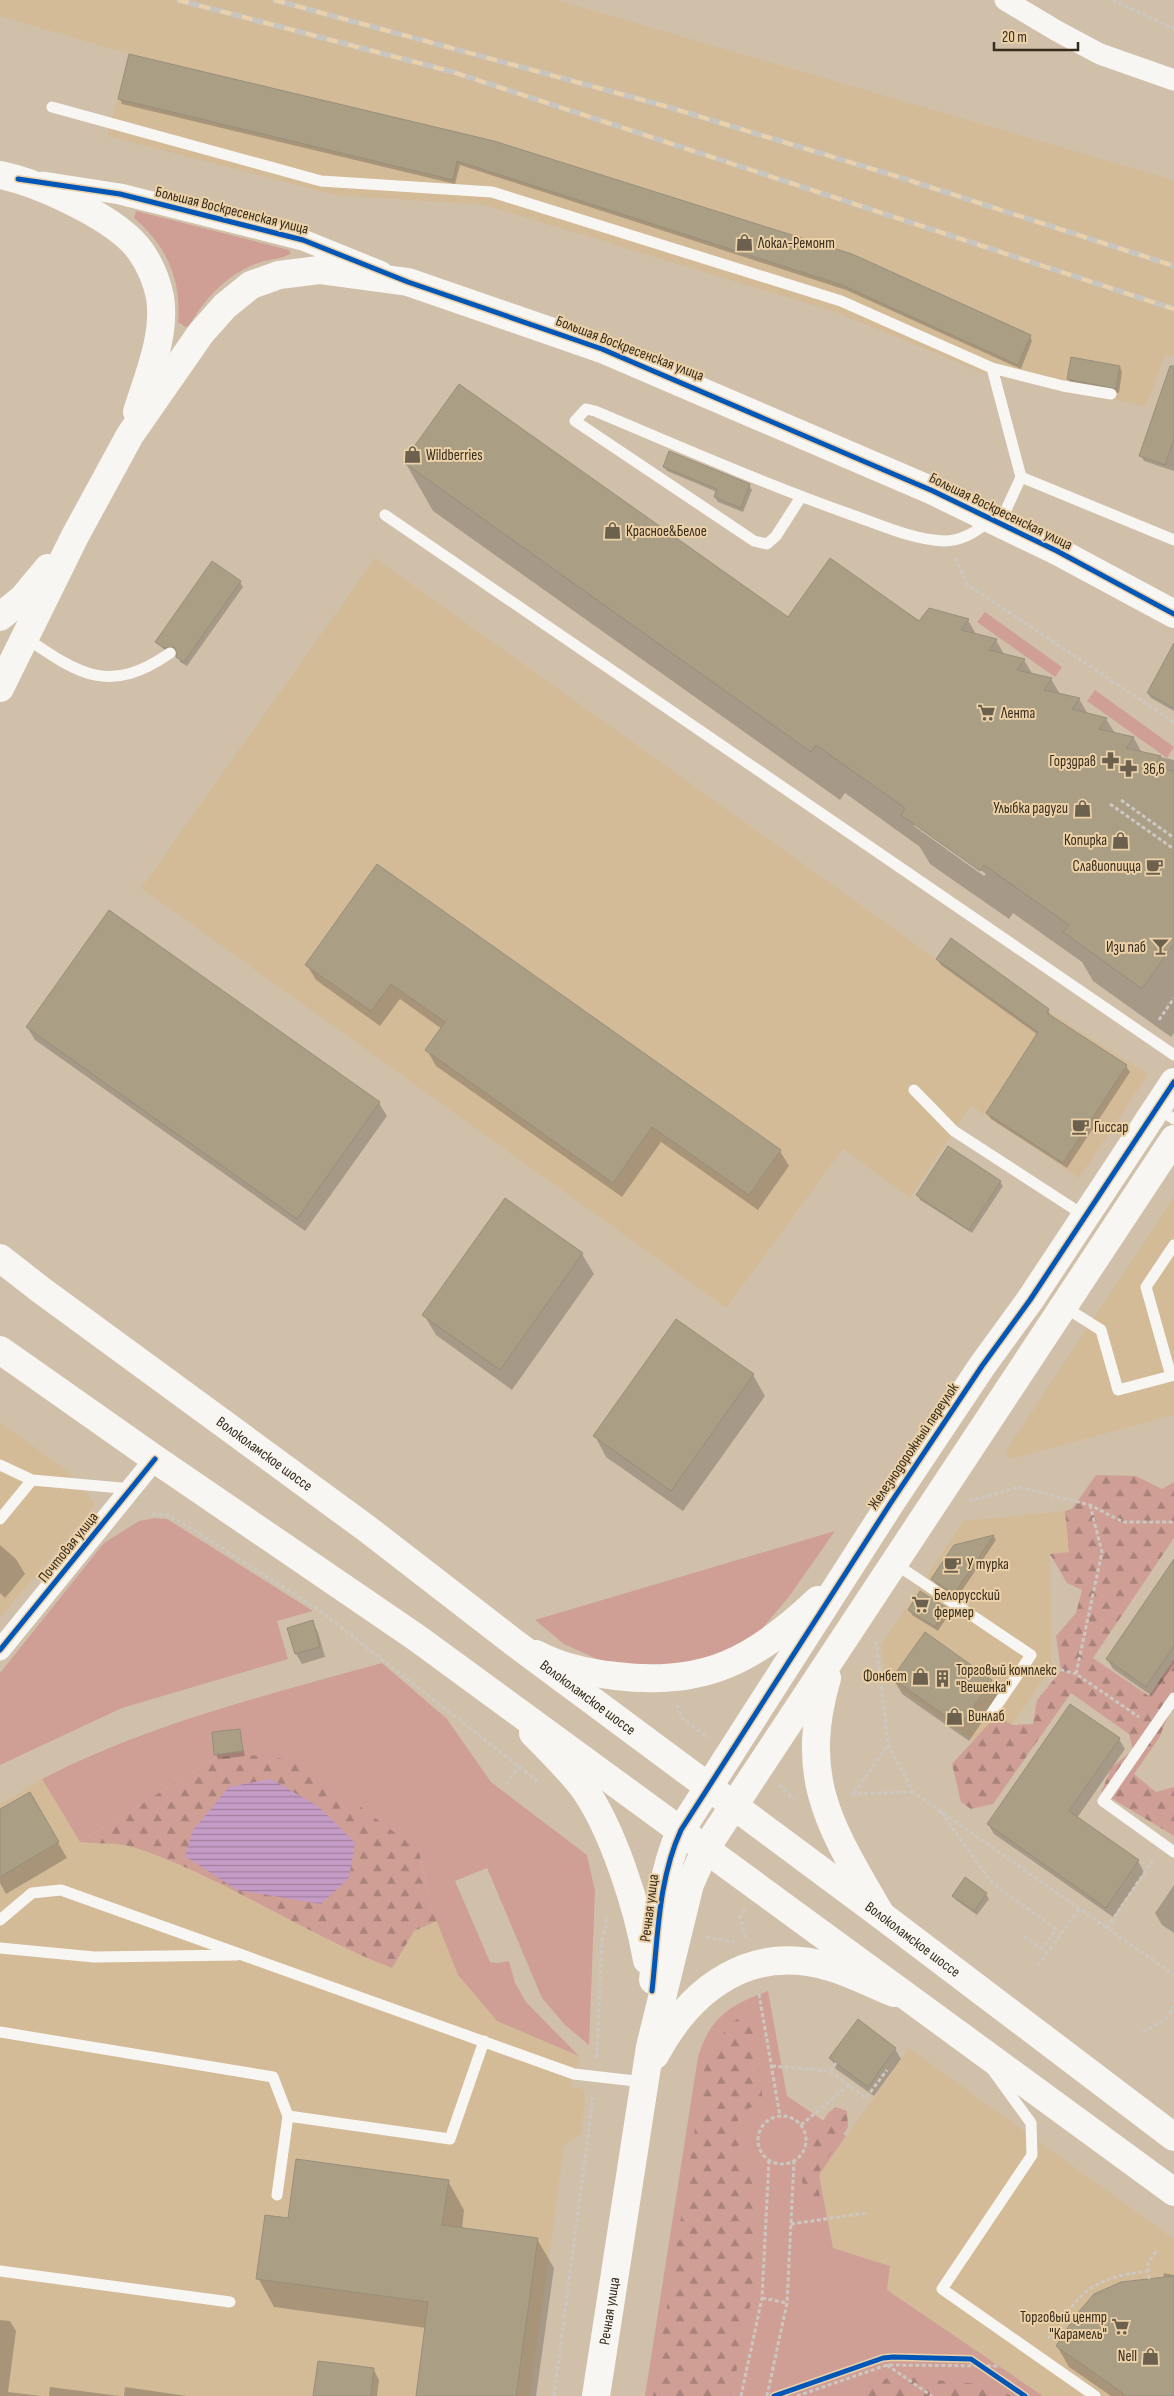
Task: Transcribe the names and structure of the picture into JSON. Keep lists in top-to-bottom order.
{
  "streets": {
    "main road": [
      "Большая Воскресенская улица",
      "Железнодорожный переулок",
      "Волоколамское шоссе",
      "Речная улица"
    ],
    "street": ["Почтовая улица"]
  },
  "crossings": [
    ["Железнодорожный переулок", "Волоколамское шоссе"],
    ["Железнодорожный переулок", "Речная улица"]
  ],
  "places": {
    "shop": [
      "Локал-Ремонт",
      "Wildberries",
      "Красное&Белое",
      "Улыбка радуги",
      "Копирка",
      "Фонбет",
      "Винлаб",
      "Nell"
    ],
    "supermarket": ["Лента", "Белорусский фермер", "Торговый центр \"Карамель\""],
    "pharmacy": ["Горздрав", "36,6"],
    "cafe": ["Славиопицца", "Гиссар", "У турка"],
    "bar": ["Изи паб"],
    "building": ["Торговый комплекс \"Вешенка\""]
  },
  "scale_bar": "20 m"
}
